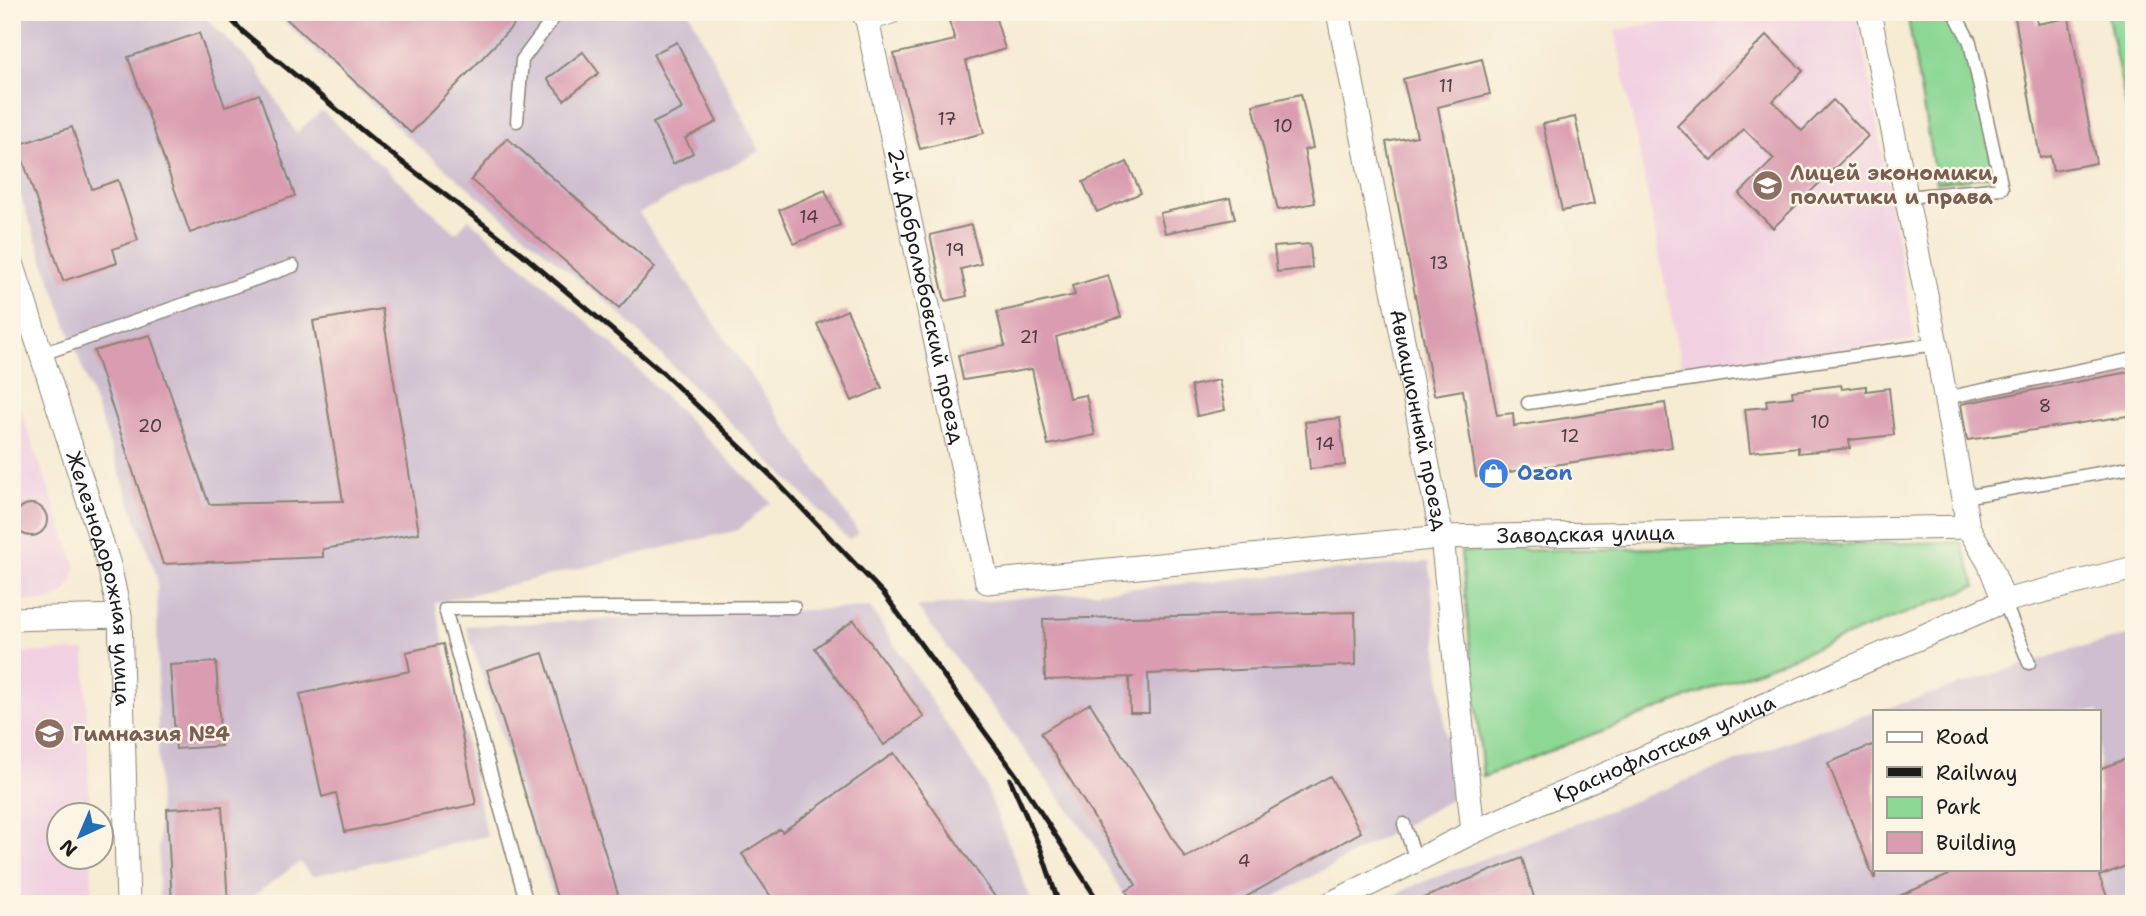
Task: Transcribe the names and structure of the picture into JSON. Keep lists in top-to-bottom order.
{
  "streets": {
    "street": [
      "2-й Добролюбовский проезд",
      "Авиационный проезд",
      "Заводская улица",
      "Железнодорожная улица",
      "Краснофлотская улица"
    ]
  },
  "crossings": [
    ["2-й Добролюбовский проезд", "Заводская улица"],
    ["Авиационный проезд", "Заводская улица"],
    ["Авиационный проезд", "Краснофлотская улица"]
  ],
  "places": {
    "school or university": ["Лицей экономики, политики и права", "Гимназия №4"],
    "shop": ["Ozon"]
  },
  "house_numbers": [
    "11",
    "17",
    "10",
    "14",
    "19",
    "13",
    "21",
    "8",
    "10",
    "20",
    "12",
    "14",
    "4"
  ],
  "legend": [
    "Road",
    "Railway",
    "Park",
    "Building"
  ],
  "north": "bottom left"
}
